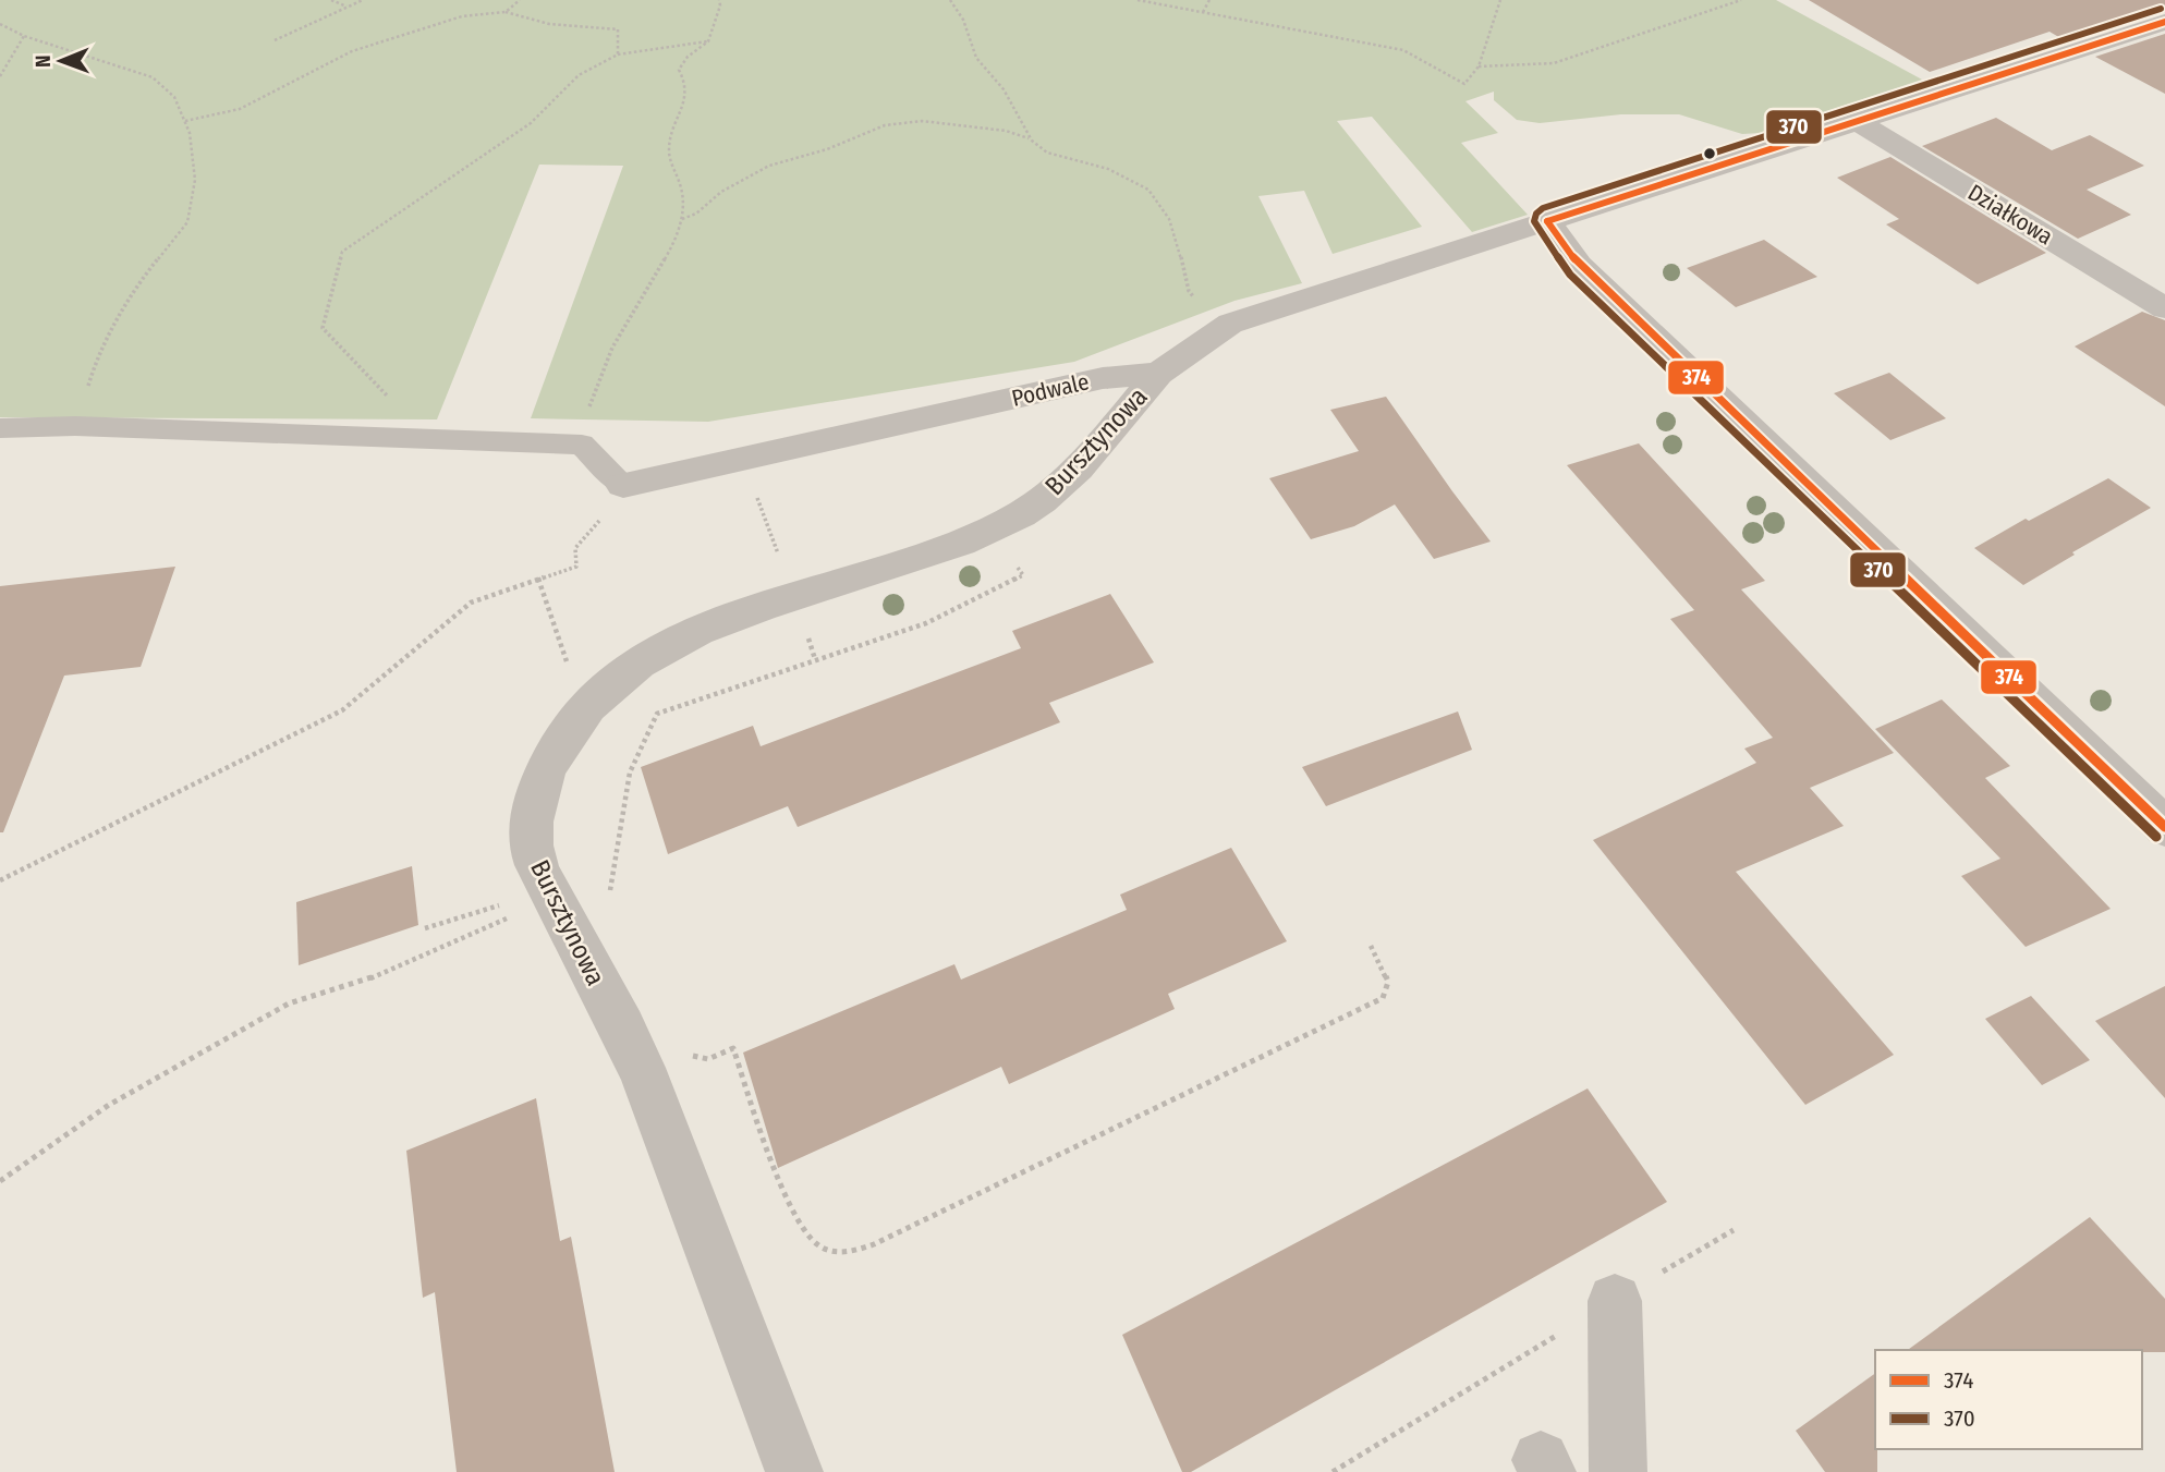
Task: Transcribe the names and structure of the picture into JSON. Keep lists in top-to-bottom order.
{
  "streets": {
    "street": ["Działkowa", "Podwale", "Bursztynowa"]
  },
  "crossings": [
    ["Podwale", "Bursztynowa"]
  ],
  "lines": ["transit line 370", "transit line 374"],
  "legend": ["374", "370"],
  "north": "left"
}
